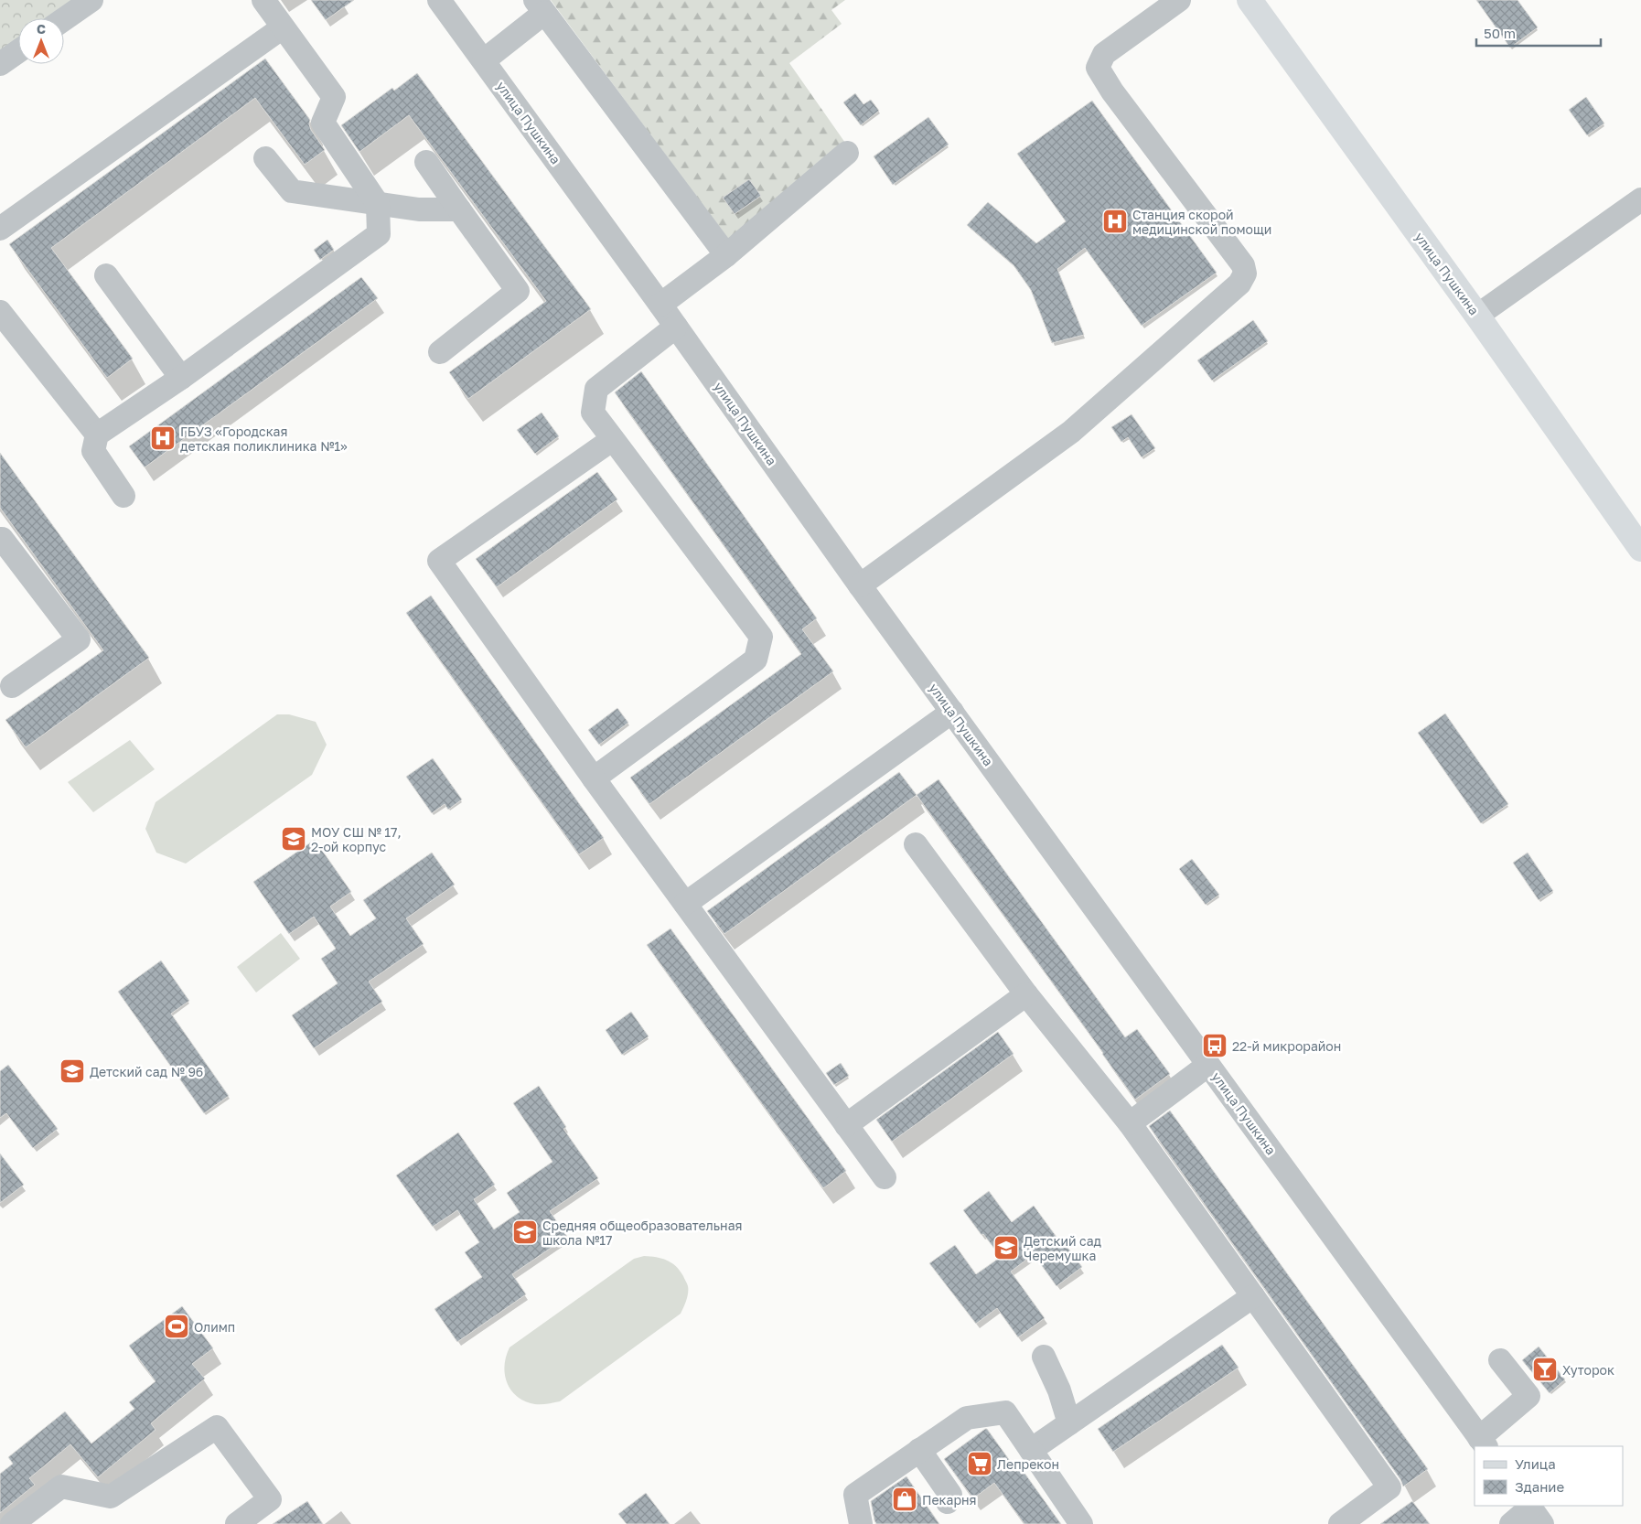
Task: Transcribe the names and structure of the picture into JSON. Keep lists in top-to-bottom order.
{
  "streets": {
    "main road": ["улица Пушкина"]
  },
  "places": {
    "hospital": ["Станция скорой медицинской помощи", "ГБУЗ «Городская детская поликлиника №1»"],
    "school or university": [
      "МОУ СШ № 17, 2-ой корпус",
      "Детский сад № 96",
      "Средняя общеобразовательная школа №17",
      "Детский сад Черемушка"
    ],
    "bus stop": ["22-й микрорайон"],
    "sports": ["Олимп"],
    "bar": ["Хуторок"],
    "supermarket": ["Лепрекон"],
    "shop": ["Пекарня"]
  },
  "legend": ["Улица", "Здание"],
  "scale_bar": "50 m",
  "north": "top"
}
